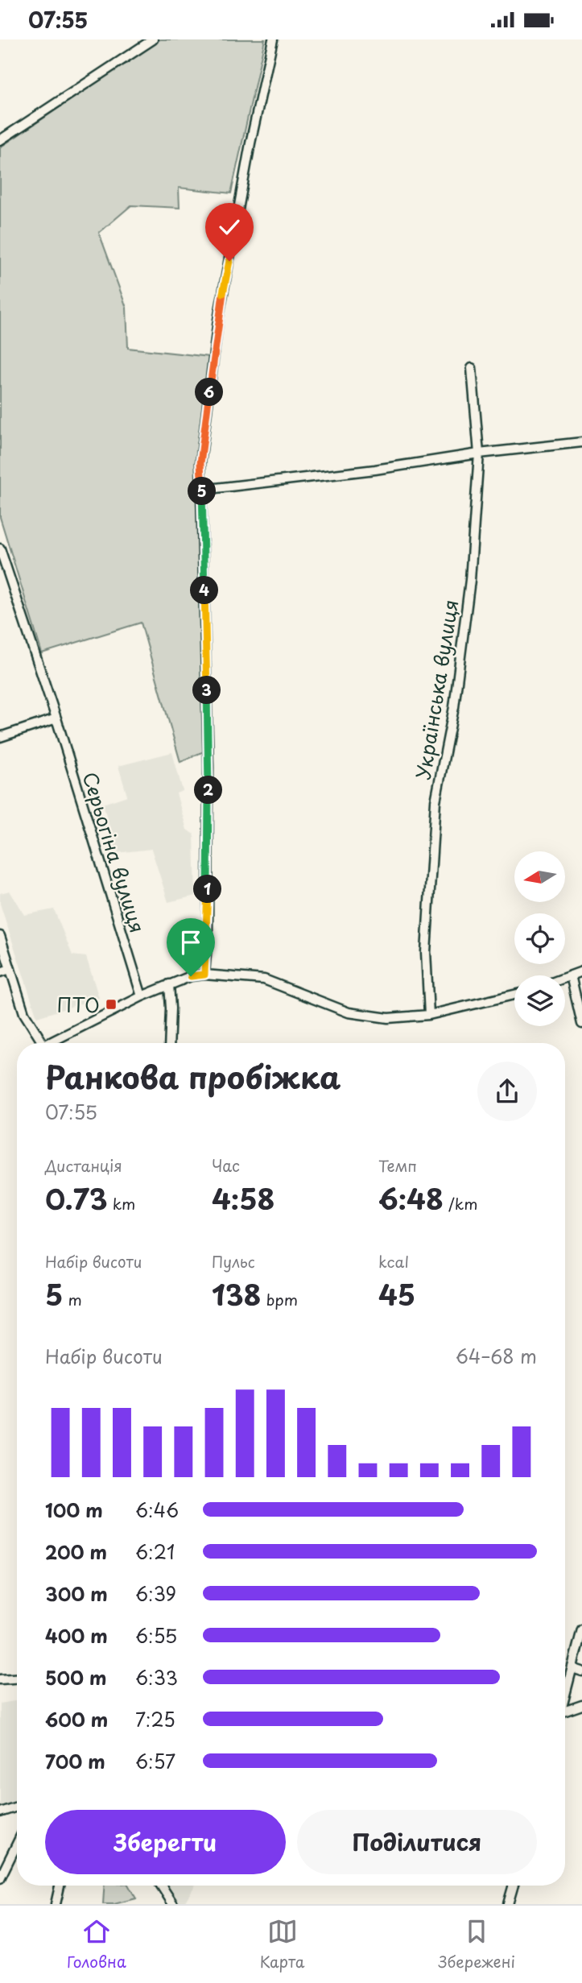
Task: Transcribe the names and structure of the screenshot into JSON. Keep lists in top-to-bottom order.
{
  "streets": {
    "street": ["Українська вулиця", "Серьогіна вулиця"]
  },
  "places": {
    "transit": ["ПТО"]
  },
  "north": "left",
  "page": {
    "status": "07:55",
    "pins": [
      "6",
      "5",
      "4",
      "3",
      "2",
      "1"
    ],
    "heading": ["Ранкова пробіжка", "07:55"],
    "stats": [
      ["Дистанція", "0.73 km"],
      ["Час", "4:58"],
      ["Темп", "6:48 /km"],
      ["Набір висоти", "5 m"],
      ["Пульс", "138 bpm"],
      ["kcal", "45"]
    ],
    "chart": ["Набір висоти", "64–68 m"],
    "list": [
      {
        "name": "100 m",
        "note": "6:46"
      },
      {
        "name": "200 m",
        "note": "6:21"
      },
      {
        "name": "300 m",
        "note": "6:39"
      },
      {
        "name": "400 m",
        "note": "6:55"
      },
      {
        "name": "500 m",
        "note": "6:33"
      },
      {
        "name": "600 m",
        "note": "7:25"
      },
      {
        "name": "700 m",
        "note": "6:57"
      }
    ],
    "buttons": ["Зберегти", "Поділитися"],
    "tabs": ["Головна", "Карта", "Збережені"]
  }
}
